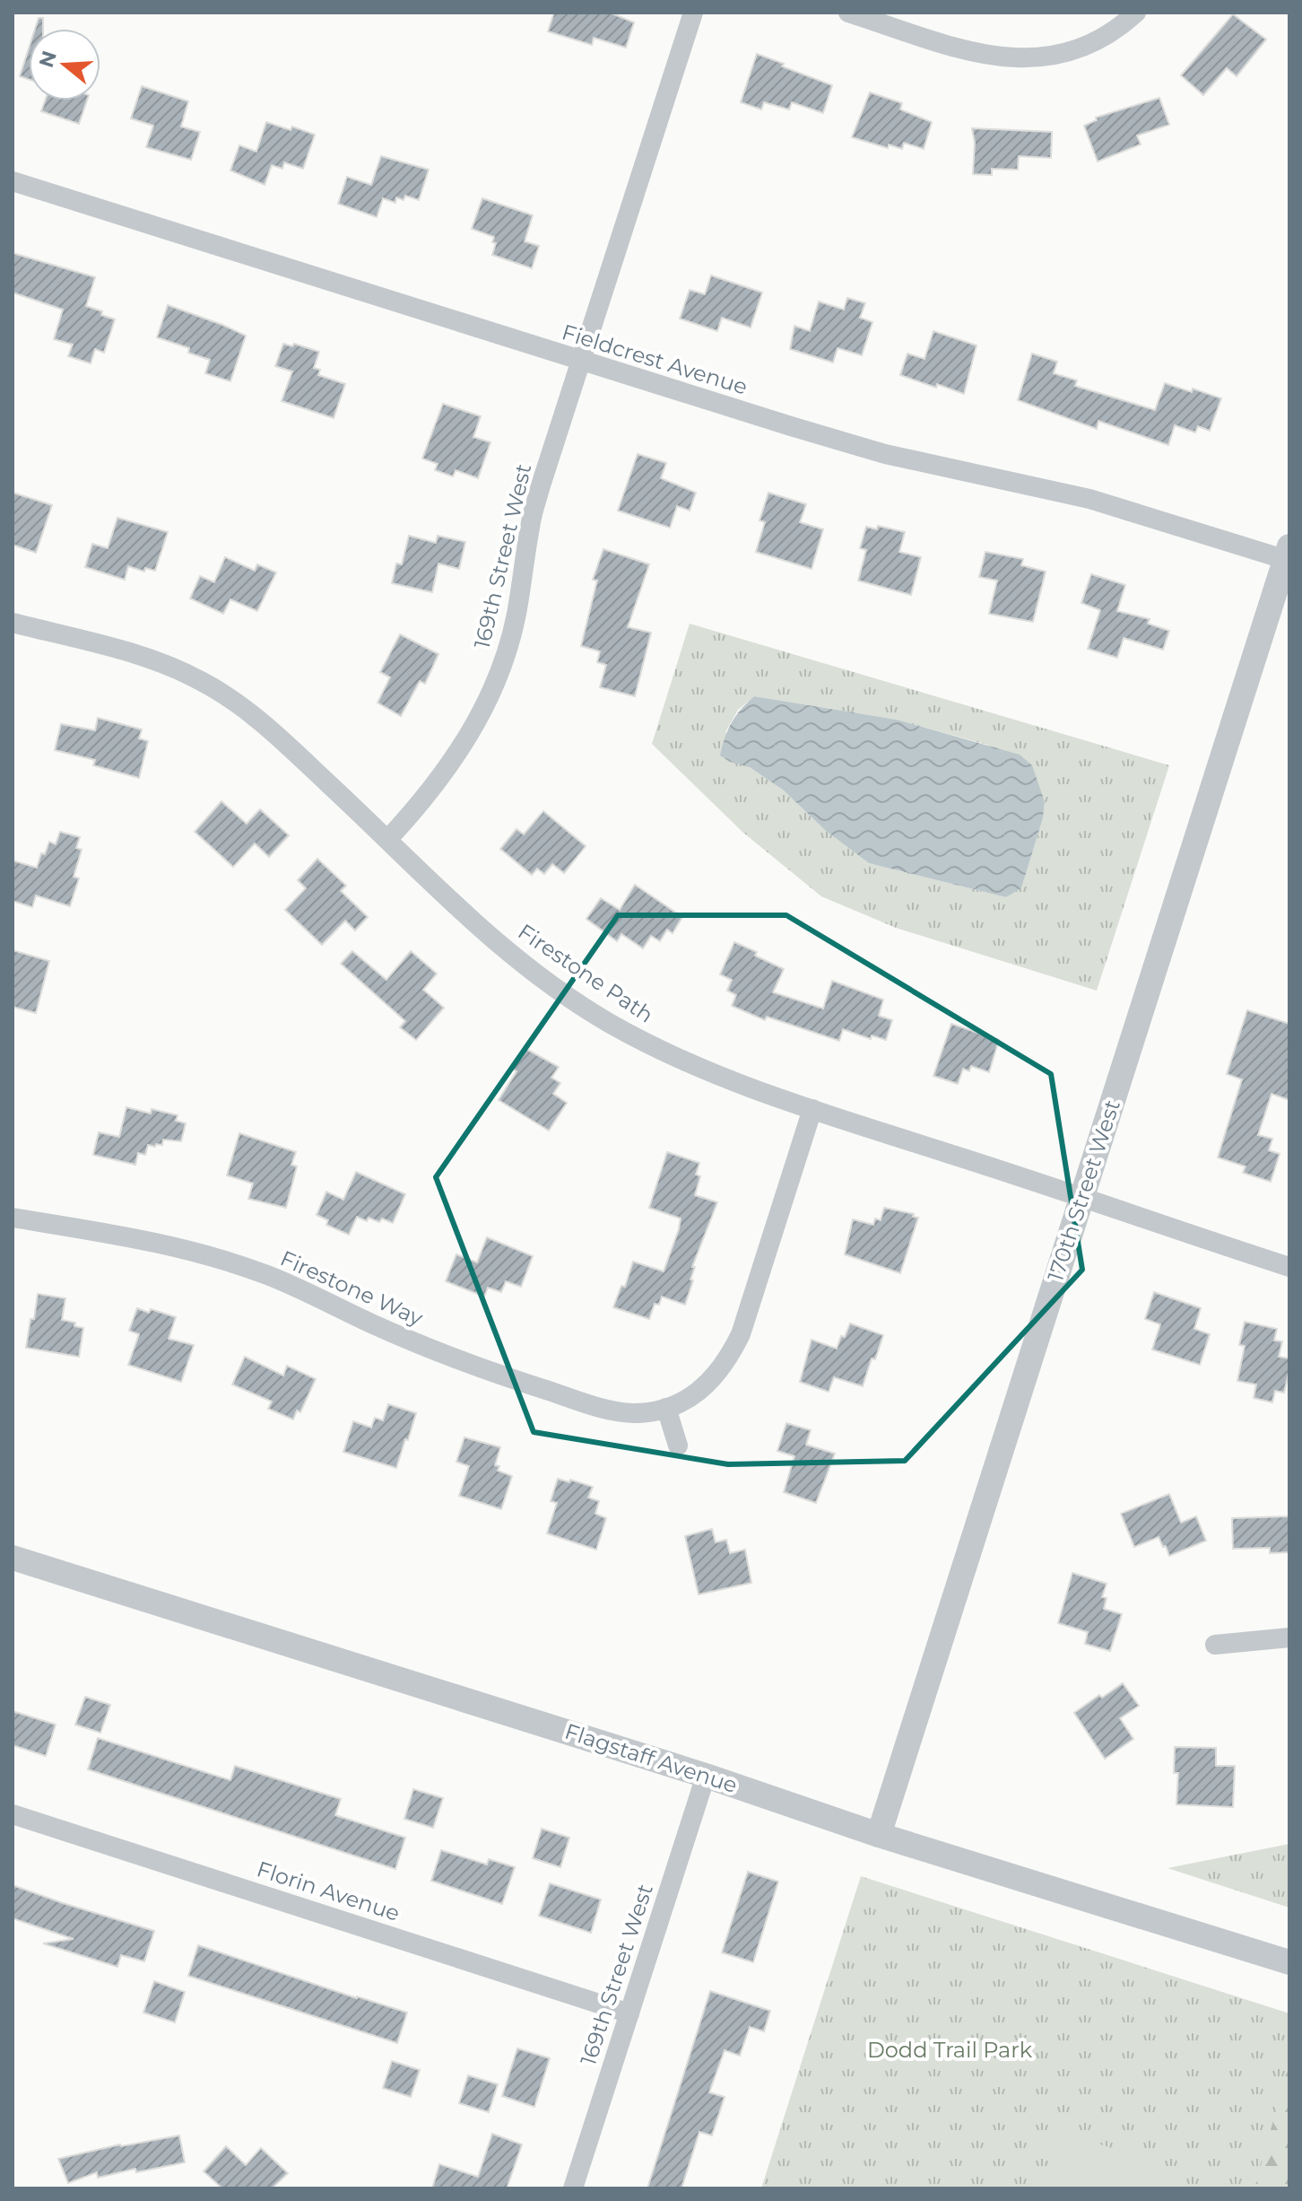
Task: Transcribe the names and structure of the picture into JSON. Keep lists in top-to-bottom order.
{
  "streets": {
    "street": [
      "Fieldcrest Avenue",
      "169th Street West",
      "Firestone Path",
      "170th Street West",
      "Firestone Way",
      "Flagstaff Avenue",
      "Florin Avenue"
    ]
  },
  "crossings": [
    ["Fieldcrest Avenue", "169th Street West"],
    ["Fieldcrest Avenue", "170th Street West"],
    ["169th Street West", "Firestone Path"],
    ["169th Street West", "Flagstaff Avenue"],
    ["169th Street West", "Florin Avenue"],
    ["Firestone Path", "170th Street West"],
    ["Firestone Path", "Firestone Way"],
    ["170th Street West", "Flagstaff Avenue"]
  ],
  "parks": ["Dodd Trail Park"],
  "north": "left"
}
